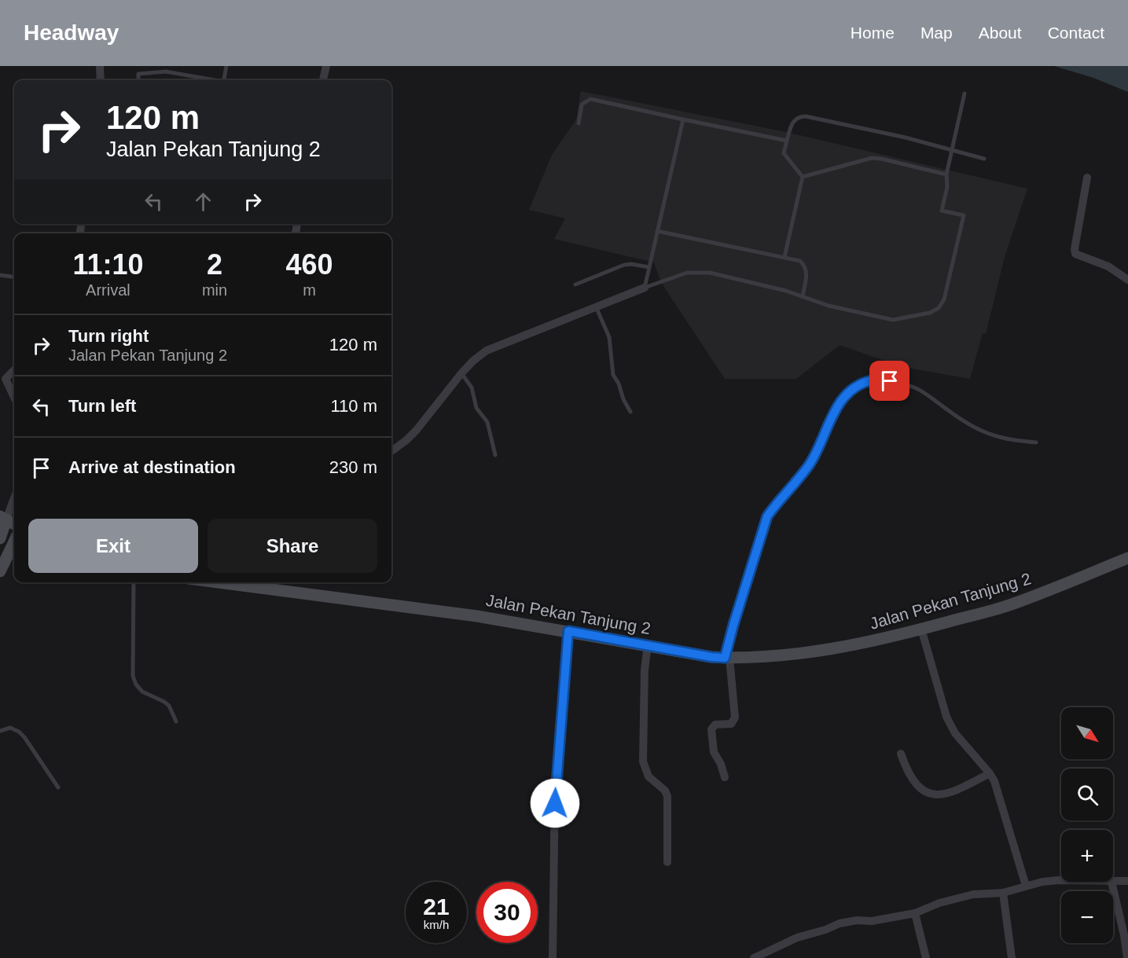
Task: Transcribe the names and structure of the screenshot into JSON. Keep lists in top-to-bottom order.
{
  "streets": {
    "street": ["Jalan Pekan Tanjung 2"]
  },
  "north": "bottom right",
  "page": {
    "header": "Headway",
    "nav": [
      "Home",
      "Map",
      "About",
      "Contact"
    ],
    "turn": ["120 m", "Jalan Pekan Tanjung 2"],
    "eta": [
      "11:10",
      "Arrival",
      "2",
      "min",
      "460",
      "m"
    ],
    "list": [
      {
        "name": "Turn right",
        "note": "Jalan Pekan Tanjung 2",
        "value": "120 m"
      },
      {
        "name": "Turn left",
        "value": "110 m"
      },
      {
        "name": "Arrive at destination",
        "value": "230 m"
      }
    ],
    "buttons": ["Exit", "Share"],
    "map_buttons": ["+", "−"],
    "speed": "21 km/h",
    "limit": "30"
  }
}
